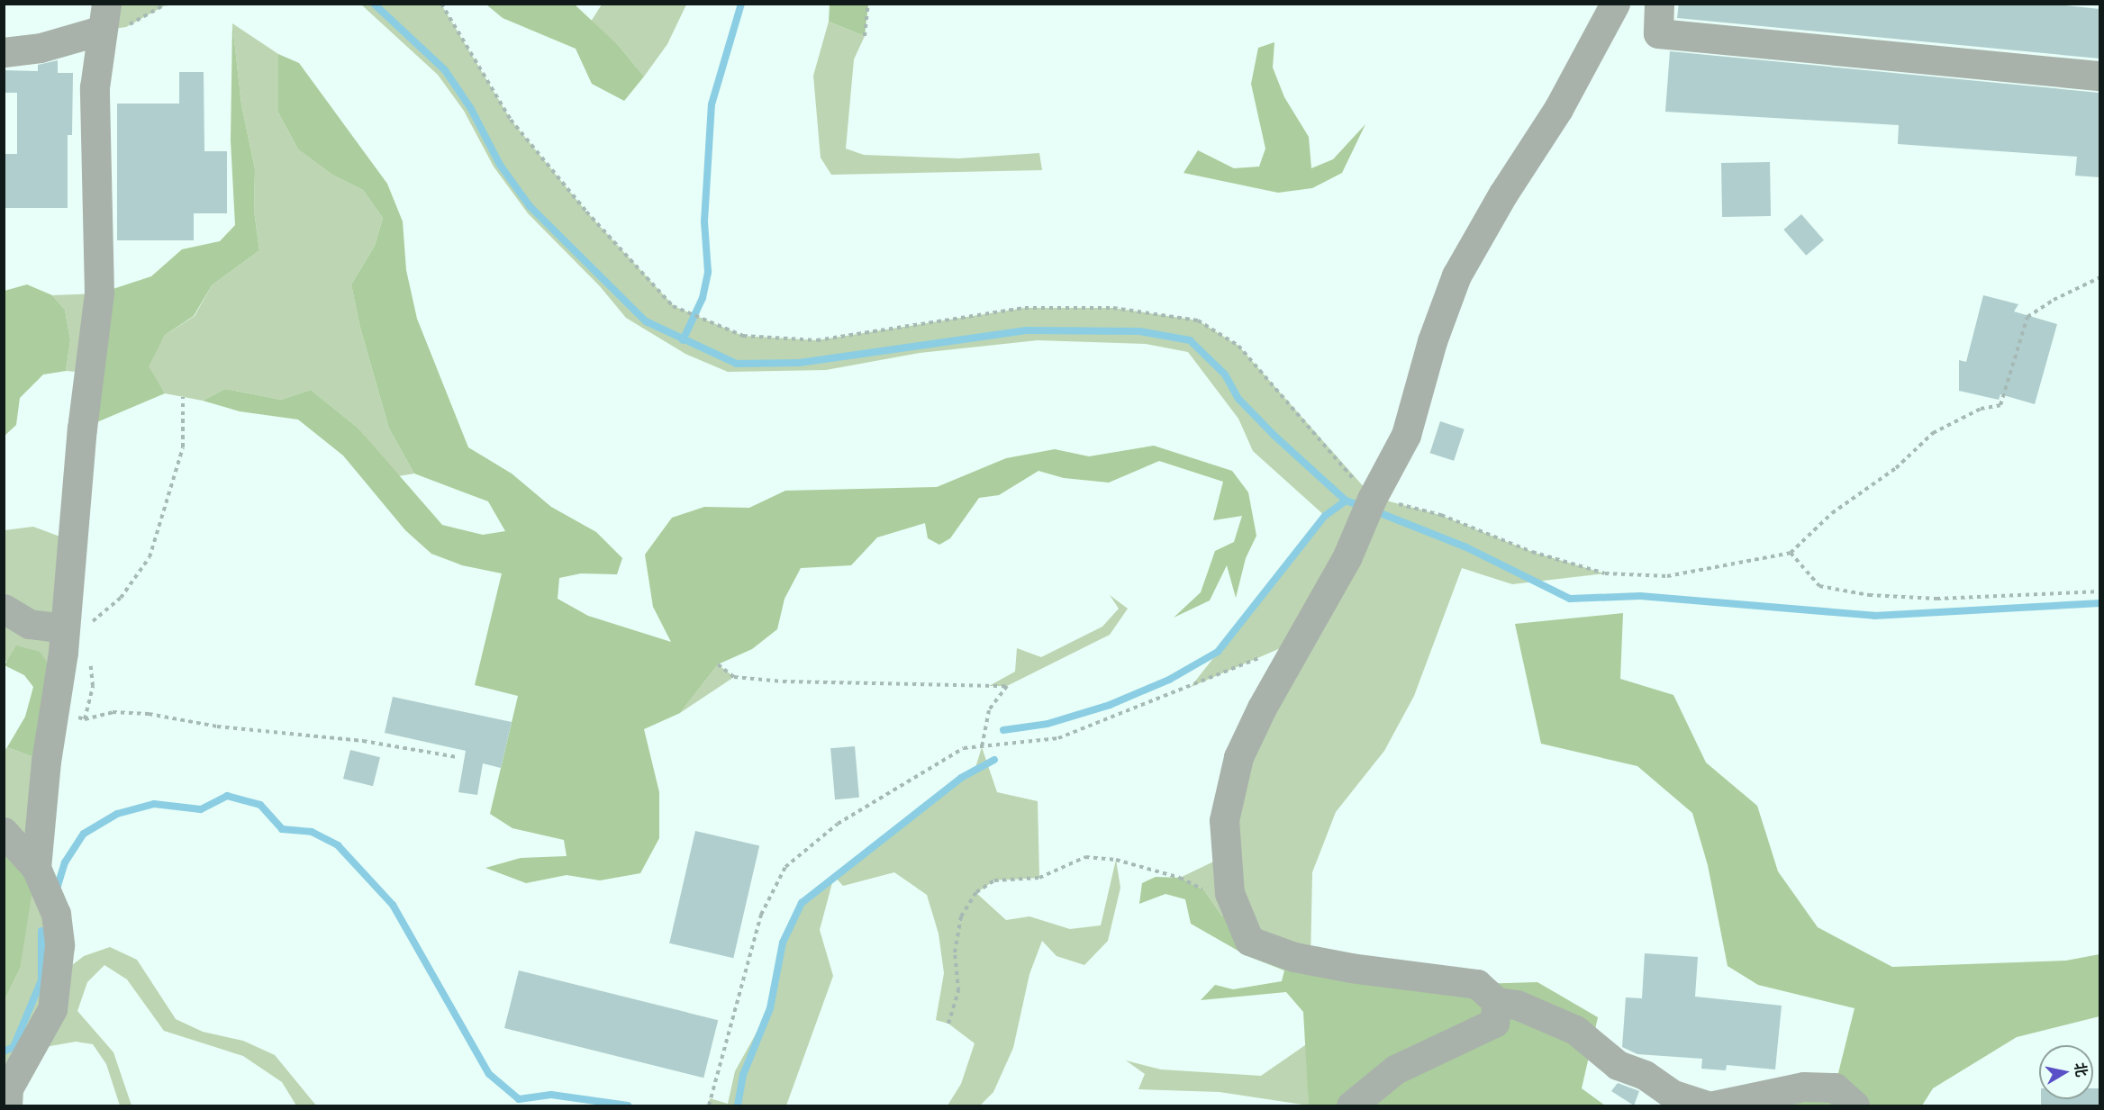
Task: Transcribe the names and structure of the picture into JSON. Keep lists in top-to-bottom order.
{
  "north": "right"
}
